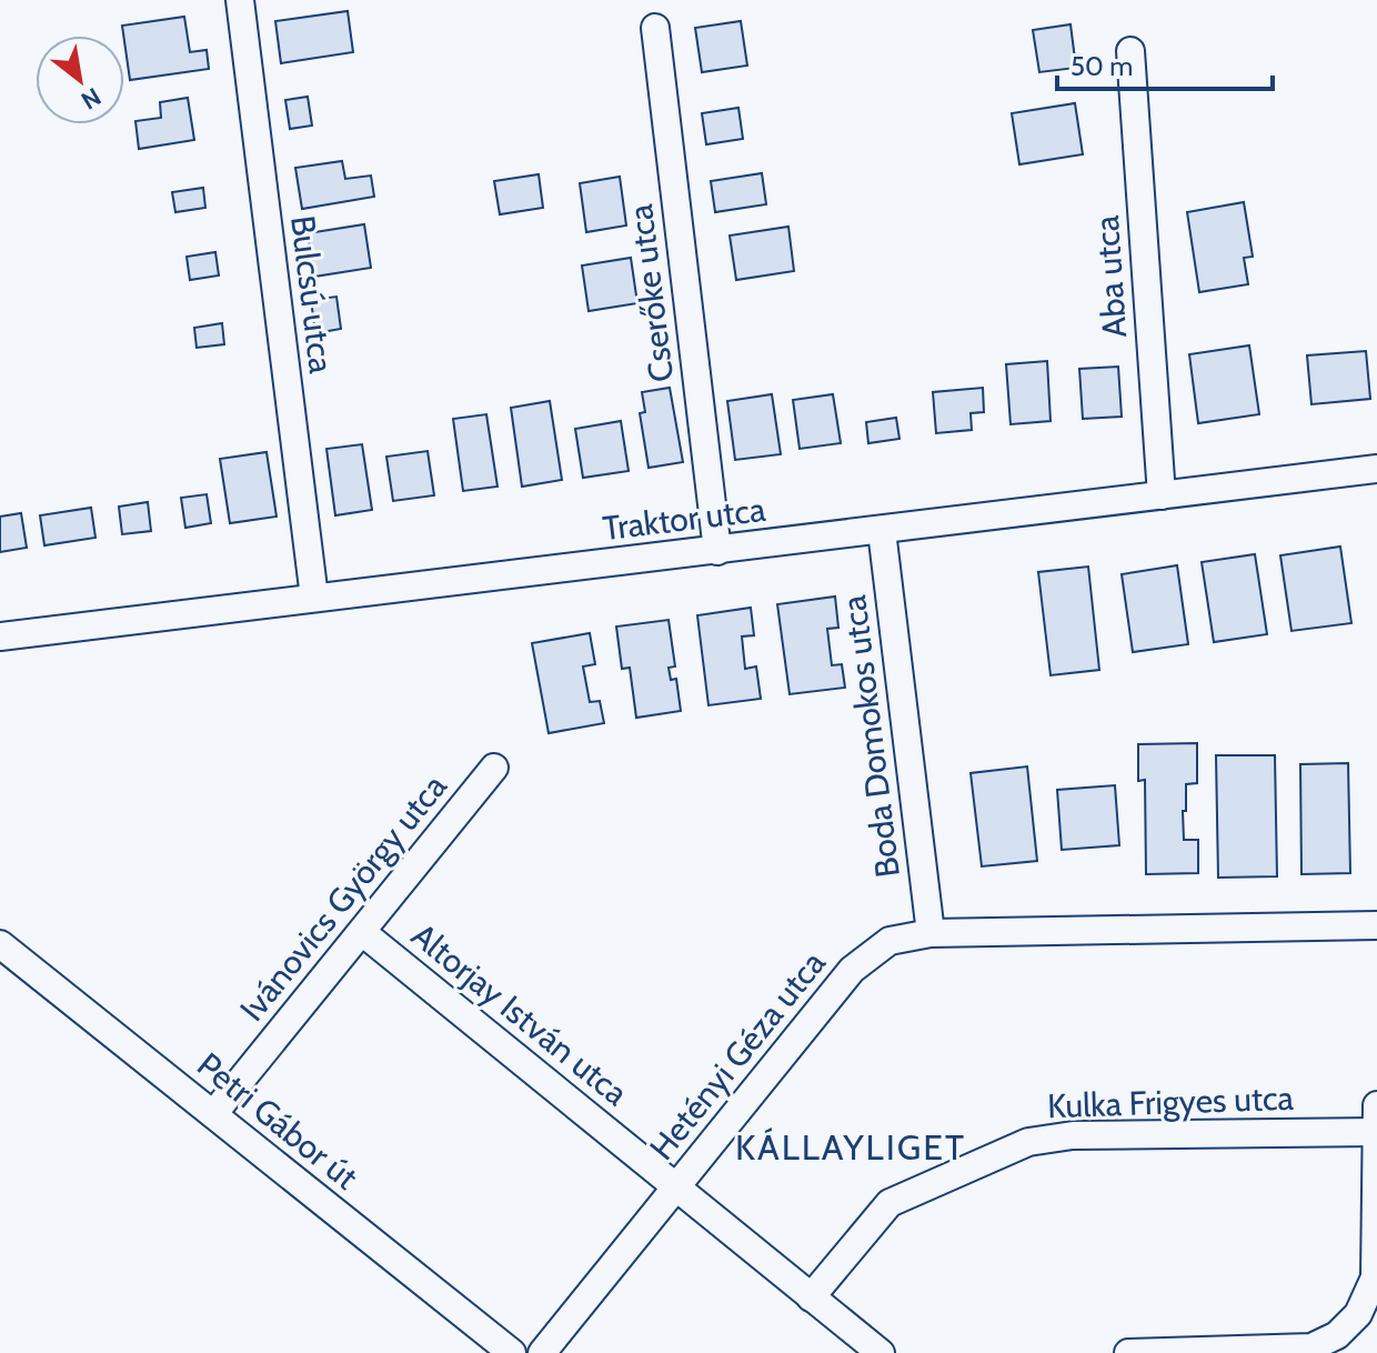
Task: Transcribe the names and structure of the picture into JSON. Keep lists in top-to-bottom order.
{
  "streets": {
    "street": [
      "Aba utca",
      "Cserőke utca",
      "Bulcsú utca",
      "Traktor utca",
      "Boda Domokos utca",
      "Ivánovics György utca",
      "Altorjay István utca",
      "Hetényi Géza utca",
      "Kulka Frigyes utca",
      "Petri Gábor út"
    ]
  },
  "crossings": [
    ["Aba utca", "Traktor utca"],
    ["Cserőke utca", "Traktor utca"],
    ["Bulcsú utca", "Traktor utca"],
    ["Traktor utca", "Boda Domokos utca"],
    ["Boda Domokos utca", "Hetényi Géza utca"],
    ["Ivánovics György utca", "Altorjay István utca"],
    ["Ivánovics György utca", "Petri Gábor út"],
    ["Altorjay István utca", "Hetényi Géza utca"],
    ["Altorjay István utca", "Kulka Frigyes utca"]
  ],
  "districts": ["KÁLLAYLIGET"],
  "scale_bar": "50 m",
  "north": "bottom right"
}
